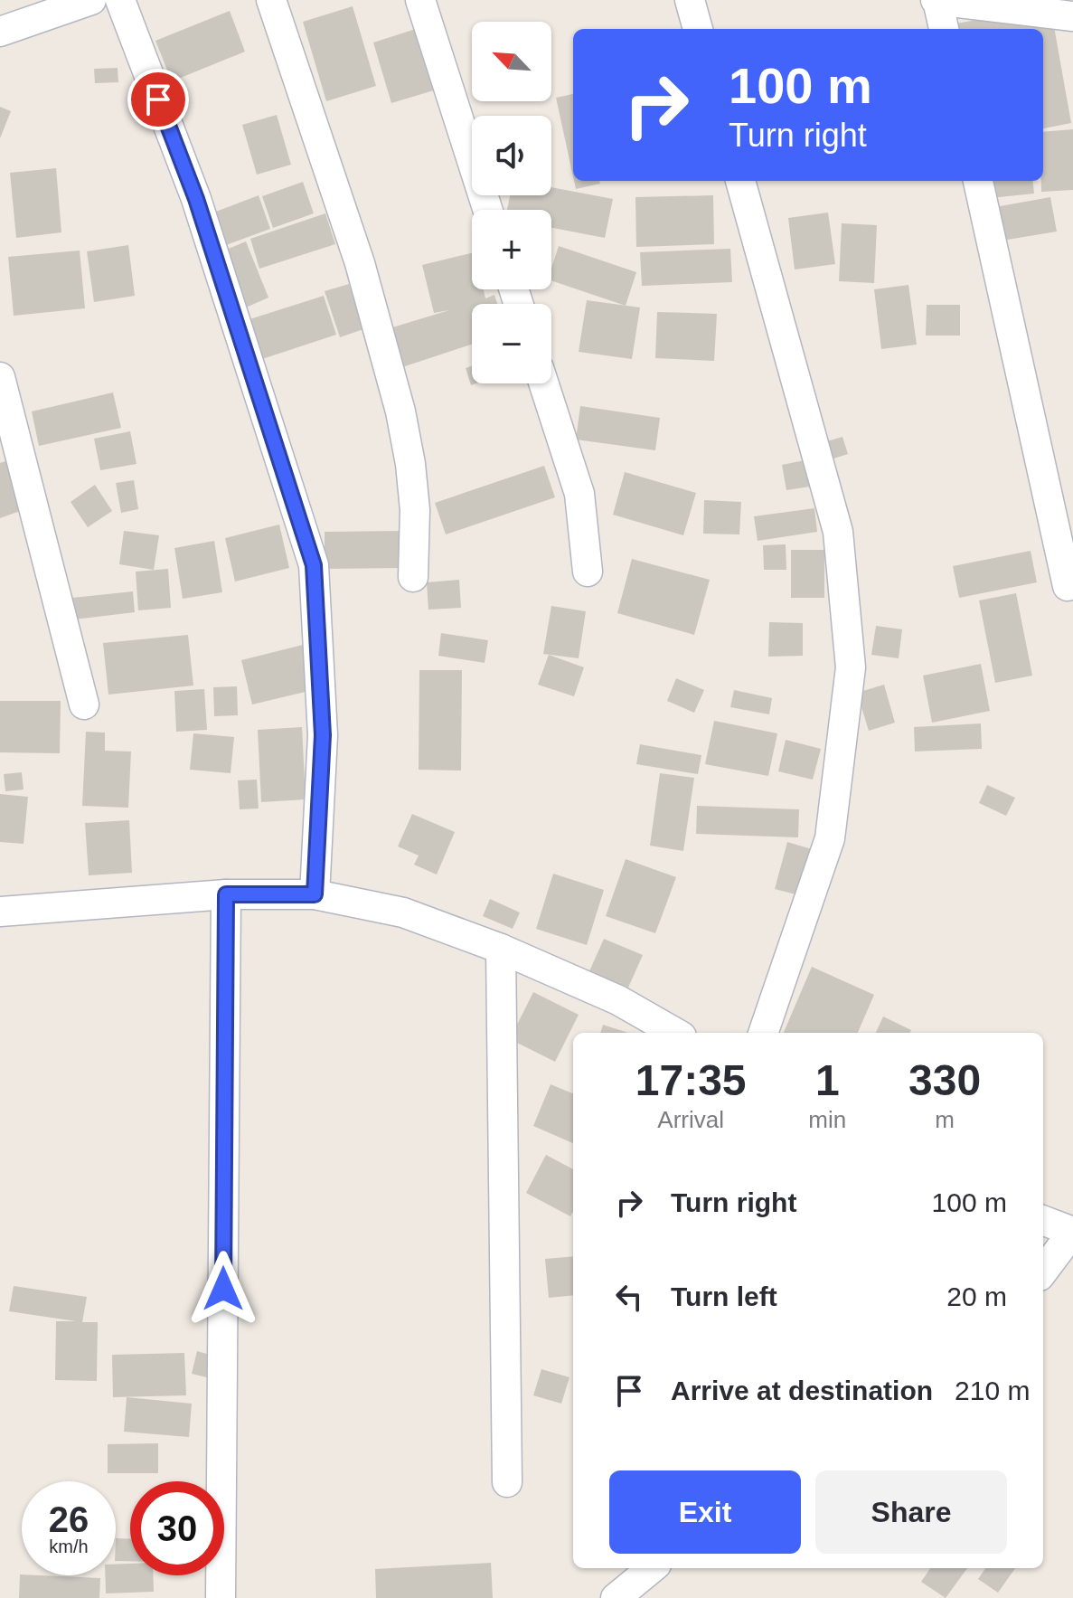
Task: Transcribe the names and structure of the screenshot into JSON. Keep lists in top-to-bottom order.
{
  "north": "top left",
  "page": {
    "map_buttons": ["+", "−"],
    "turn": ["100 m", "Turn right"],
    "eta": [
      "17:35",
      "Arrival",
      "1",
      "min",
      "330",
      "m"
    ],
    "list": [
      {
        "name": "Turn right",
        "value": "100 m"
      },
      {
        "name": "Turn left",
        "value": "20 m"
      },
      {
        "name": "Arrive at destination",
        "value": "210 m"
      }
    ],
    "buttons": ["Exit", "Share"],
    "speed": "26 km/h",
    "limit": "30"
  }
}
